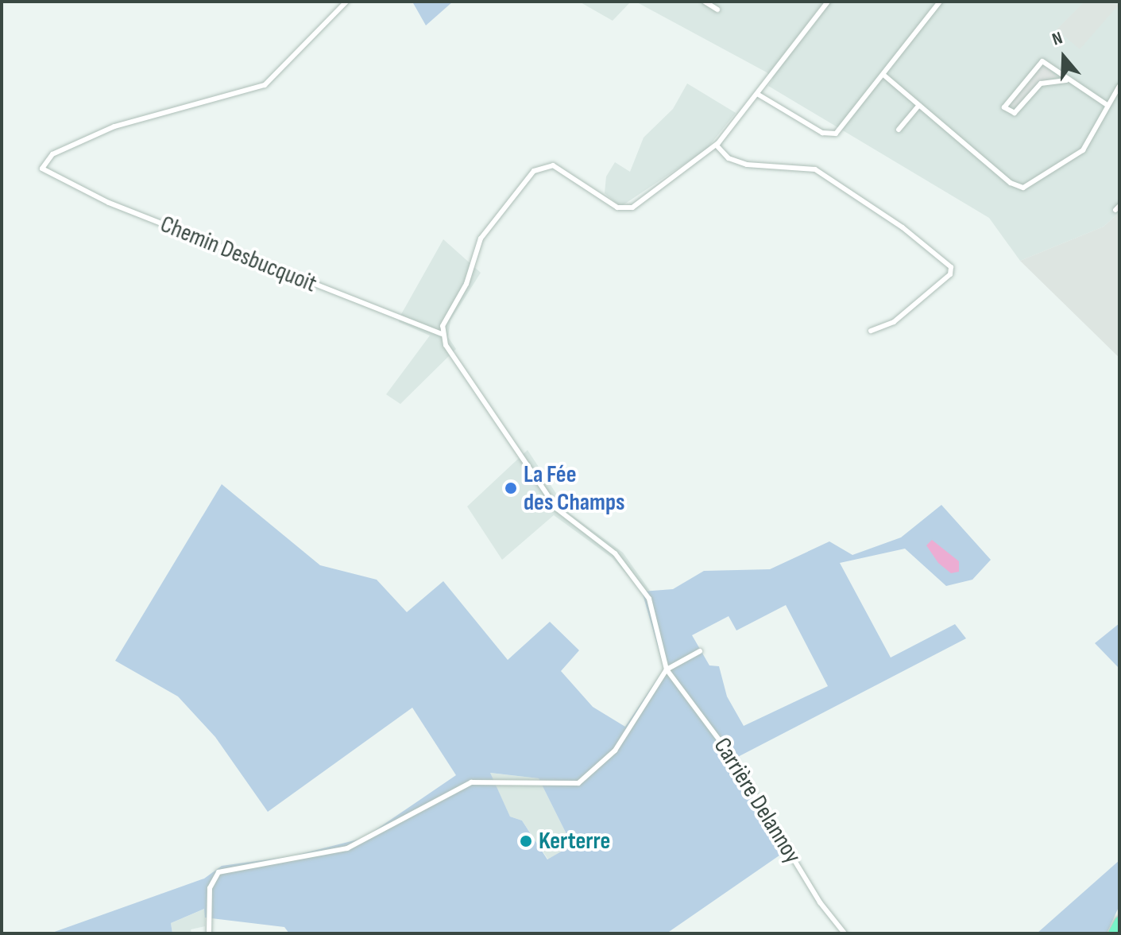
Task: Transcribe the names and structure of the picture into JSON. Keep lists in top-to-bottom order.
{
  "streets": {
    "street": ["Chemin Desbucquoit", "Carrière Delannoy"]
  },
  "places": ["La Fée des Champs", "Kerterre"],
  "north": "top"
}
